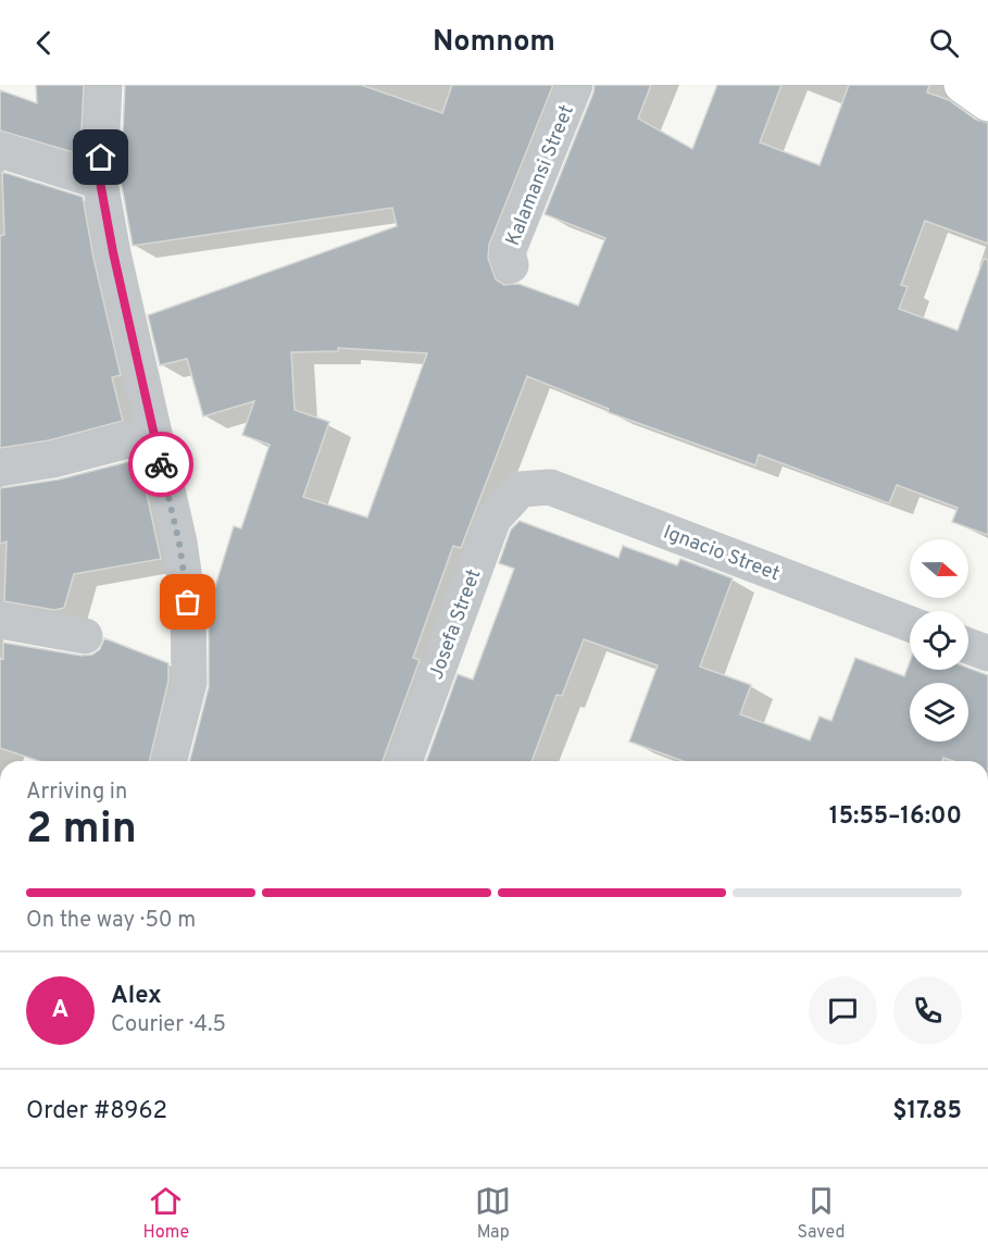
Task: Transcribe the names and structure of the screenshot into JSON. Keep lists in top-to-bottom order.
{
  "streets": {
    "street": ["Kalamansi Street", "Ignacio Street", "Josefa Street"]
  },
  "crossings": [
    ["Ignacio Street", "Josefa Street"]
  ],
  "north": "right",
  "page": {
    "header": "Nomnom",
    "heading": ["2 min", "Arriving in", "15:55–16:00"],
    "panel": [
      "Alex",
      "Courier · 4.5",
      "Order #8962",
      "$17.85"
    ],
    "bar": "On the way · 50 m",
    "round": "A",
    "tabs": ["Home", "Map", "Saved"]
  }
}
